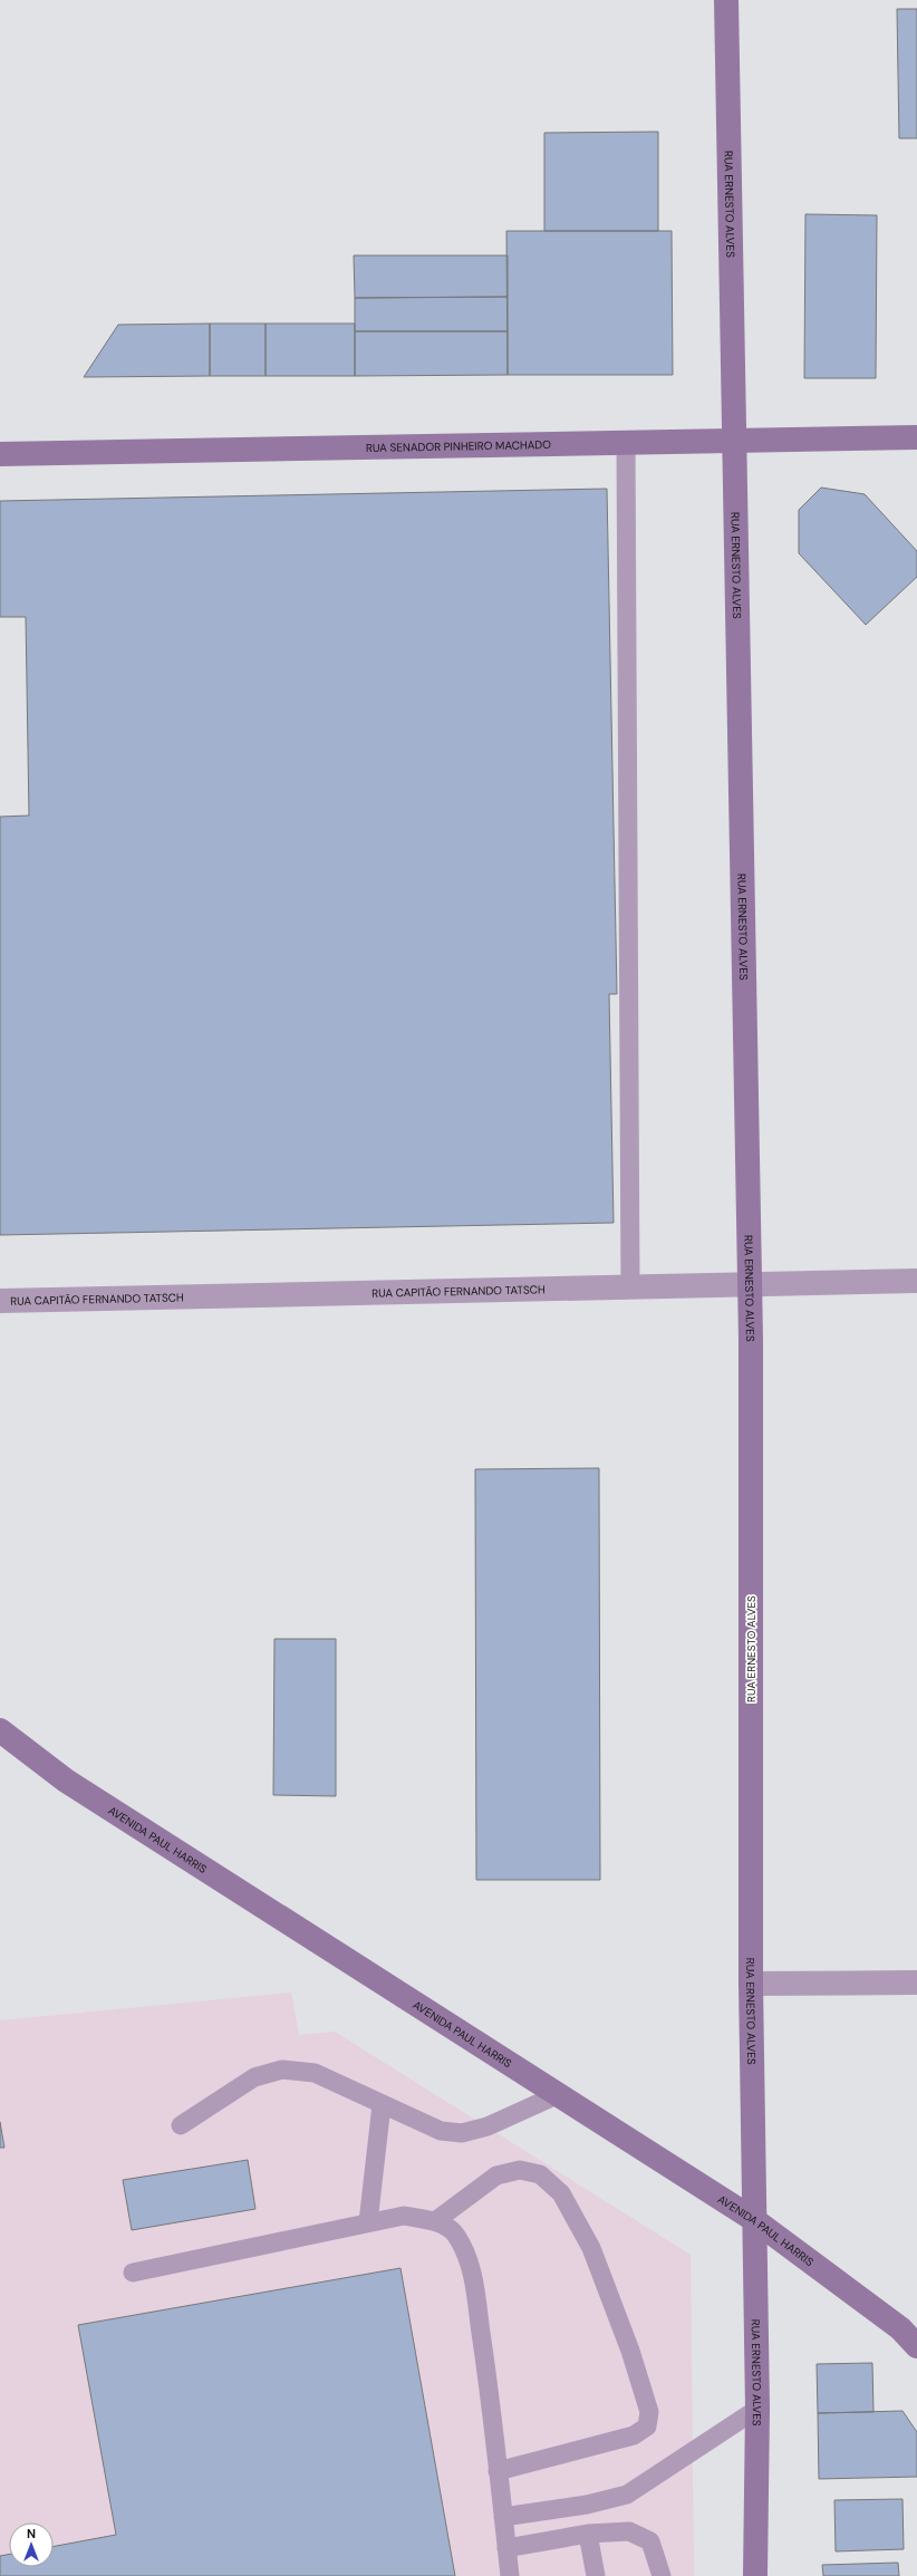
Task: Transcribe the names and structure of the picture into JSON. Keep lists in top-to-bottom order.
{
  "streets": {
    "main road": ["RUA ERNESTO ALVES", "RUA SENADOR PINHEIRO MACHADO", "AVENIDA PAUL HARRIS"],
    "street": ["RUA CAPITÃO FERNANDO TATSCH"]
  },
  "crossings": [
    ["RUA ERNESTO ALVES", "RUA SENADOR PINHEIRO MACHADO"],
    ["RUA ERNESTO ALVES", "RUA CAPITÃO FERNANDO TATSCH"],
    ["RUA ERNESTO ALVES", "AVENIDA PAUL HARRIS"]
  ],
  "north": "top"
}
